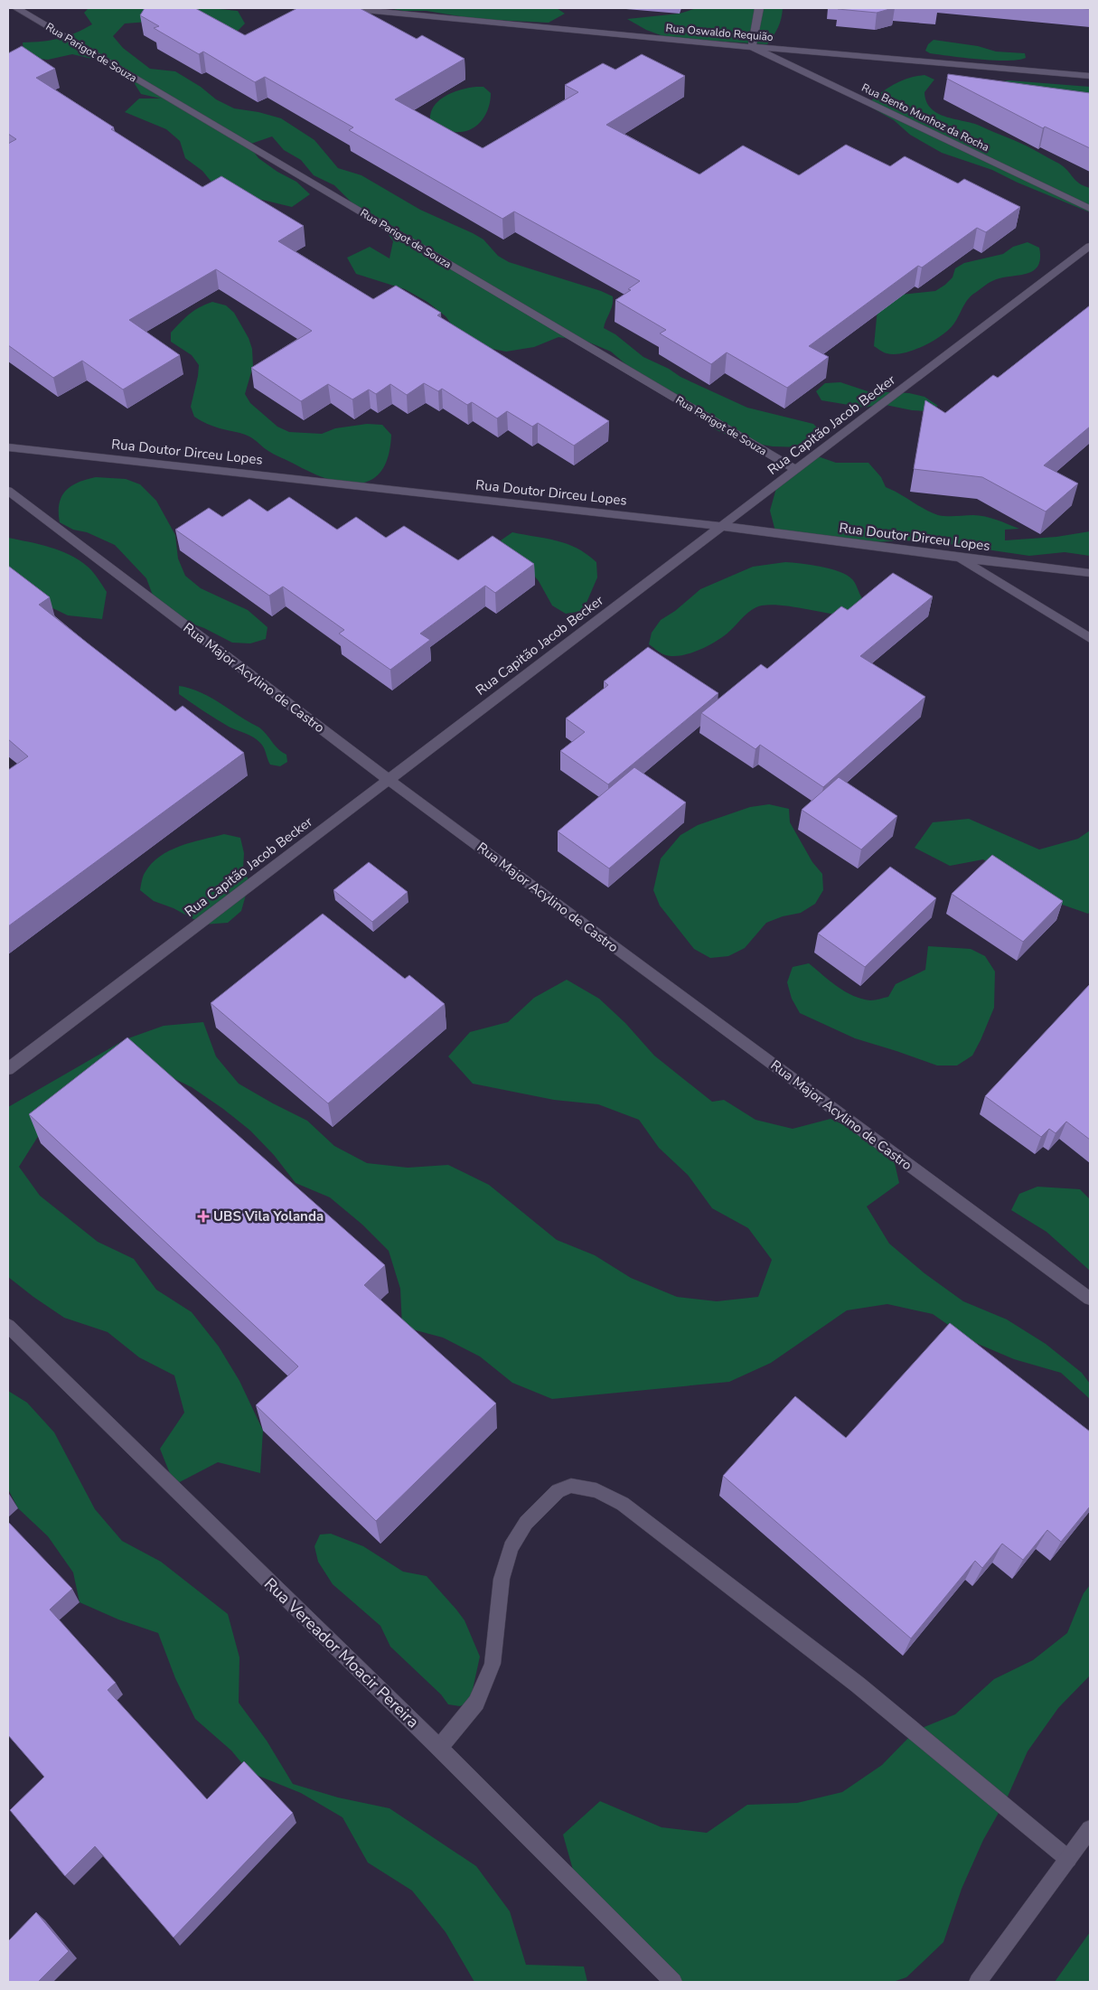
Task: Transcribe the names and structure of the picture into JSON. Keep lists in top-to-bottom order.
{
  "streets": {
    "street": [
      "Rua Oswaldo Requião",
      "Rua Parigot de Souza",
      "Rua Bento Munhoz da Rocha",
      "Rua Capitão Jacob Becker",
      "Rua Doutor Dirceu Lopes",
      "Rua Major Acylino de Castro",
      "Rua Vereador Moacir Pereira"
    ]
  },
  "crossings": [
    ["Rua Oswaldo Requião", "Rua Bento Munhoz da Rocha"],
    ["Rua Parigot de Souza", "Rua Capitão Jacob Becker"],
    ["Rua Capitão Jacob Becker", "Rua Doutor Dirceu Lopes"],
    ["Rua Capitão Jacob Becker", "Rua Major Acylino de Castro"]
  ],
  "places": {
    "health": ["UBS Vila Yolanda"]
  }
}
